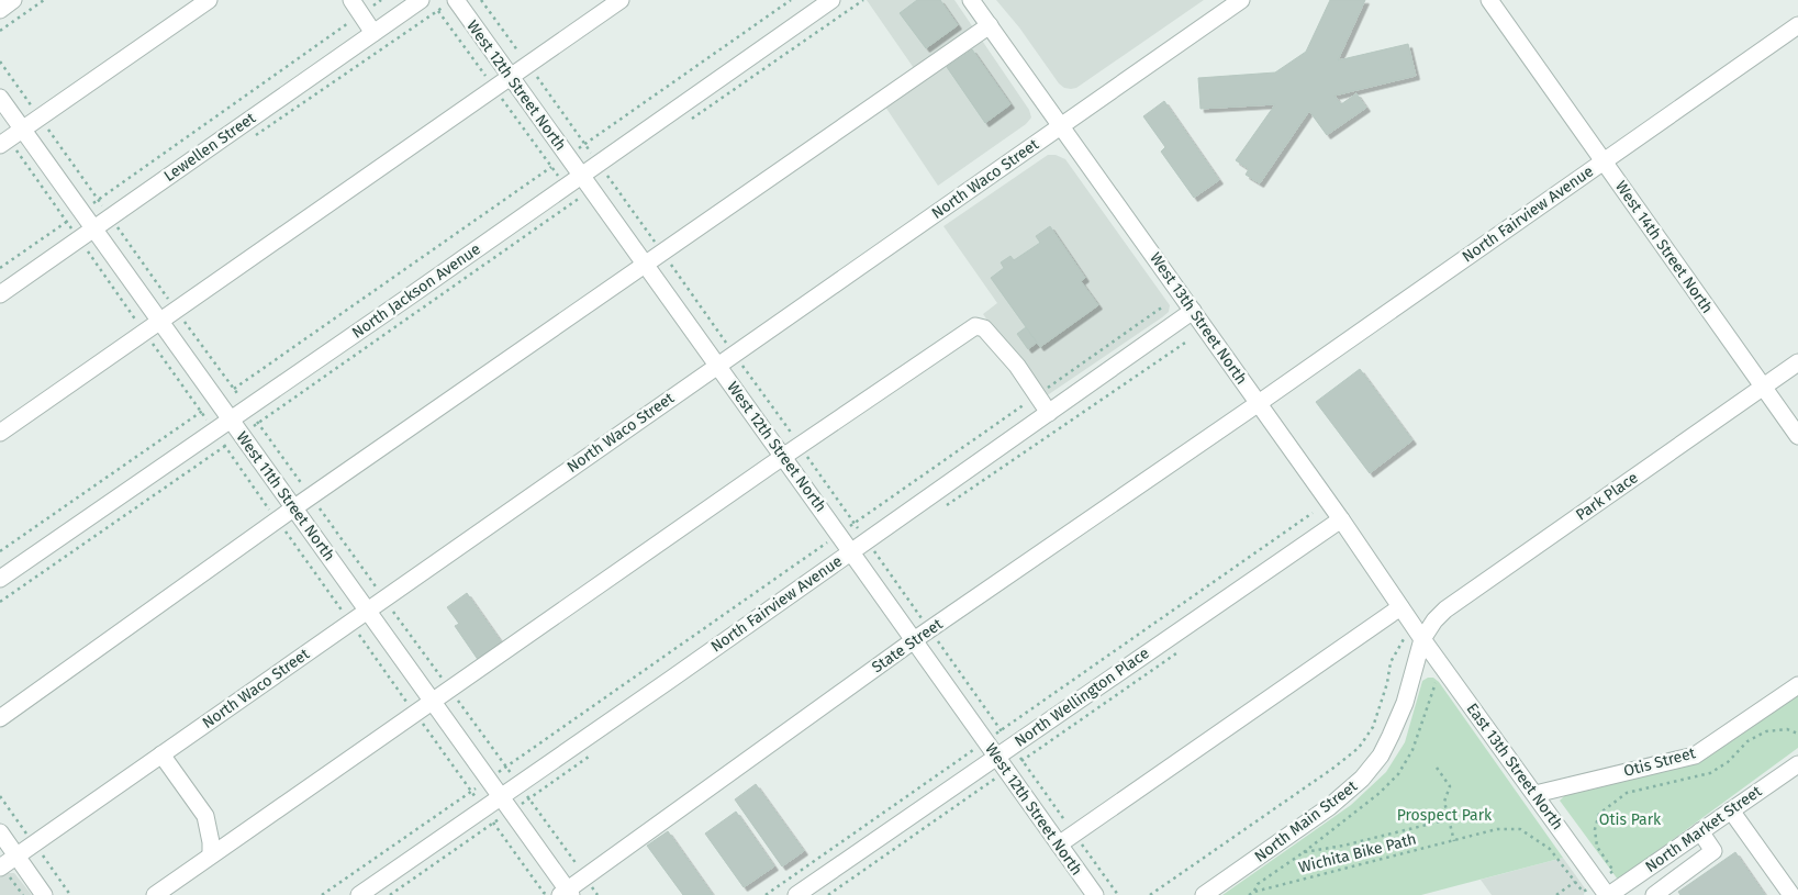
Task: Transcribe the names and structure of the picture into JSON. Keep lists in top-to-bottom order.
{
  "streets": {
    "street": [
      "West 12th Street North",
      "Lewellen Street",
      "North Waco Street",
      "North Fairview Avenue",
      "West 14th Street North",
      "North Jackson Avenue",
      "West 13th Street North",
      "West 11th Street North",
      "Park Place",
      "State Street",
      "North Wellington Place",
      "Otis Street",
      "East 13th Street North",
      "North Main Street",
      "North Market Street"
    ],
    "path": ["Wichita Bike Path"]
  },
  "crossings": [
    ["West 12th Street North", "North Waco Street"],
    ["West 12th Street North", "North Fairview Avenue"],
    ["West 12th Street North", "North Jackson Avenue"],
    ["West 12th Street North", "State Street"],
    ["West 12th Street North", "North Wellington Place"],
    ["Lewellen Street", "West 11th Street North"],
    ["North Waco Street", "West 13th Street North"],
    ["North Waco Street", "West 11th Street North"],
    ["North Fairview Avenue", "West 14th Street North"],
    ["North Fairview Avenue", "West 13th Street North"],
    ["North Fairview Avenue", "West 11th Street North"],
    ["North Fairview Avenue", "State Street"],
    ["West 14th Street North", "Park Place"],
    ["North Jackson Avenue", "West 11th Street North"],
    ["West 13th Street North", "Park Place"],
    ["West 13th Street North", "State Street"],
    ["West 13th Street North", "North Wellington Place"],
    ["West 13th Street North", "East 13th Street North"],
    ["West 13th Street North", "North Main Street"],
    ["West 11th Street North", "State Street"],
    ["Park Place", "East 13th Street North"],
    ["Park Place", "North Main Street"],
    ["Otis Street", "East 13th Street North"],
    ["East 13th Street North", "North Main Street"],
    ["East 13th Street North", "North Market Street"]
  ],
  "parks": ["Prospect Park", "Otis Park"]
}
